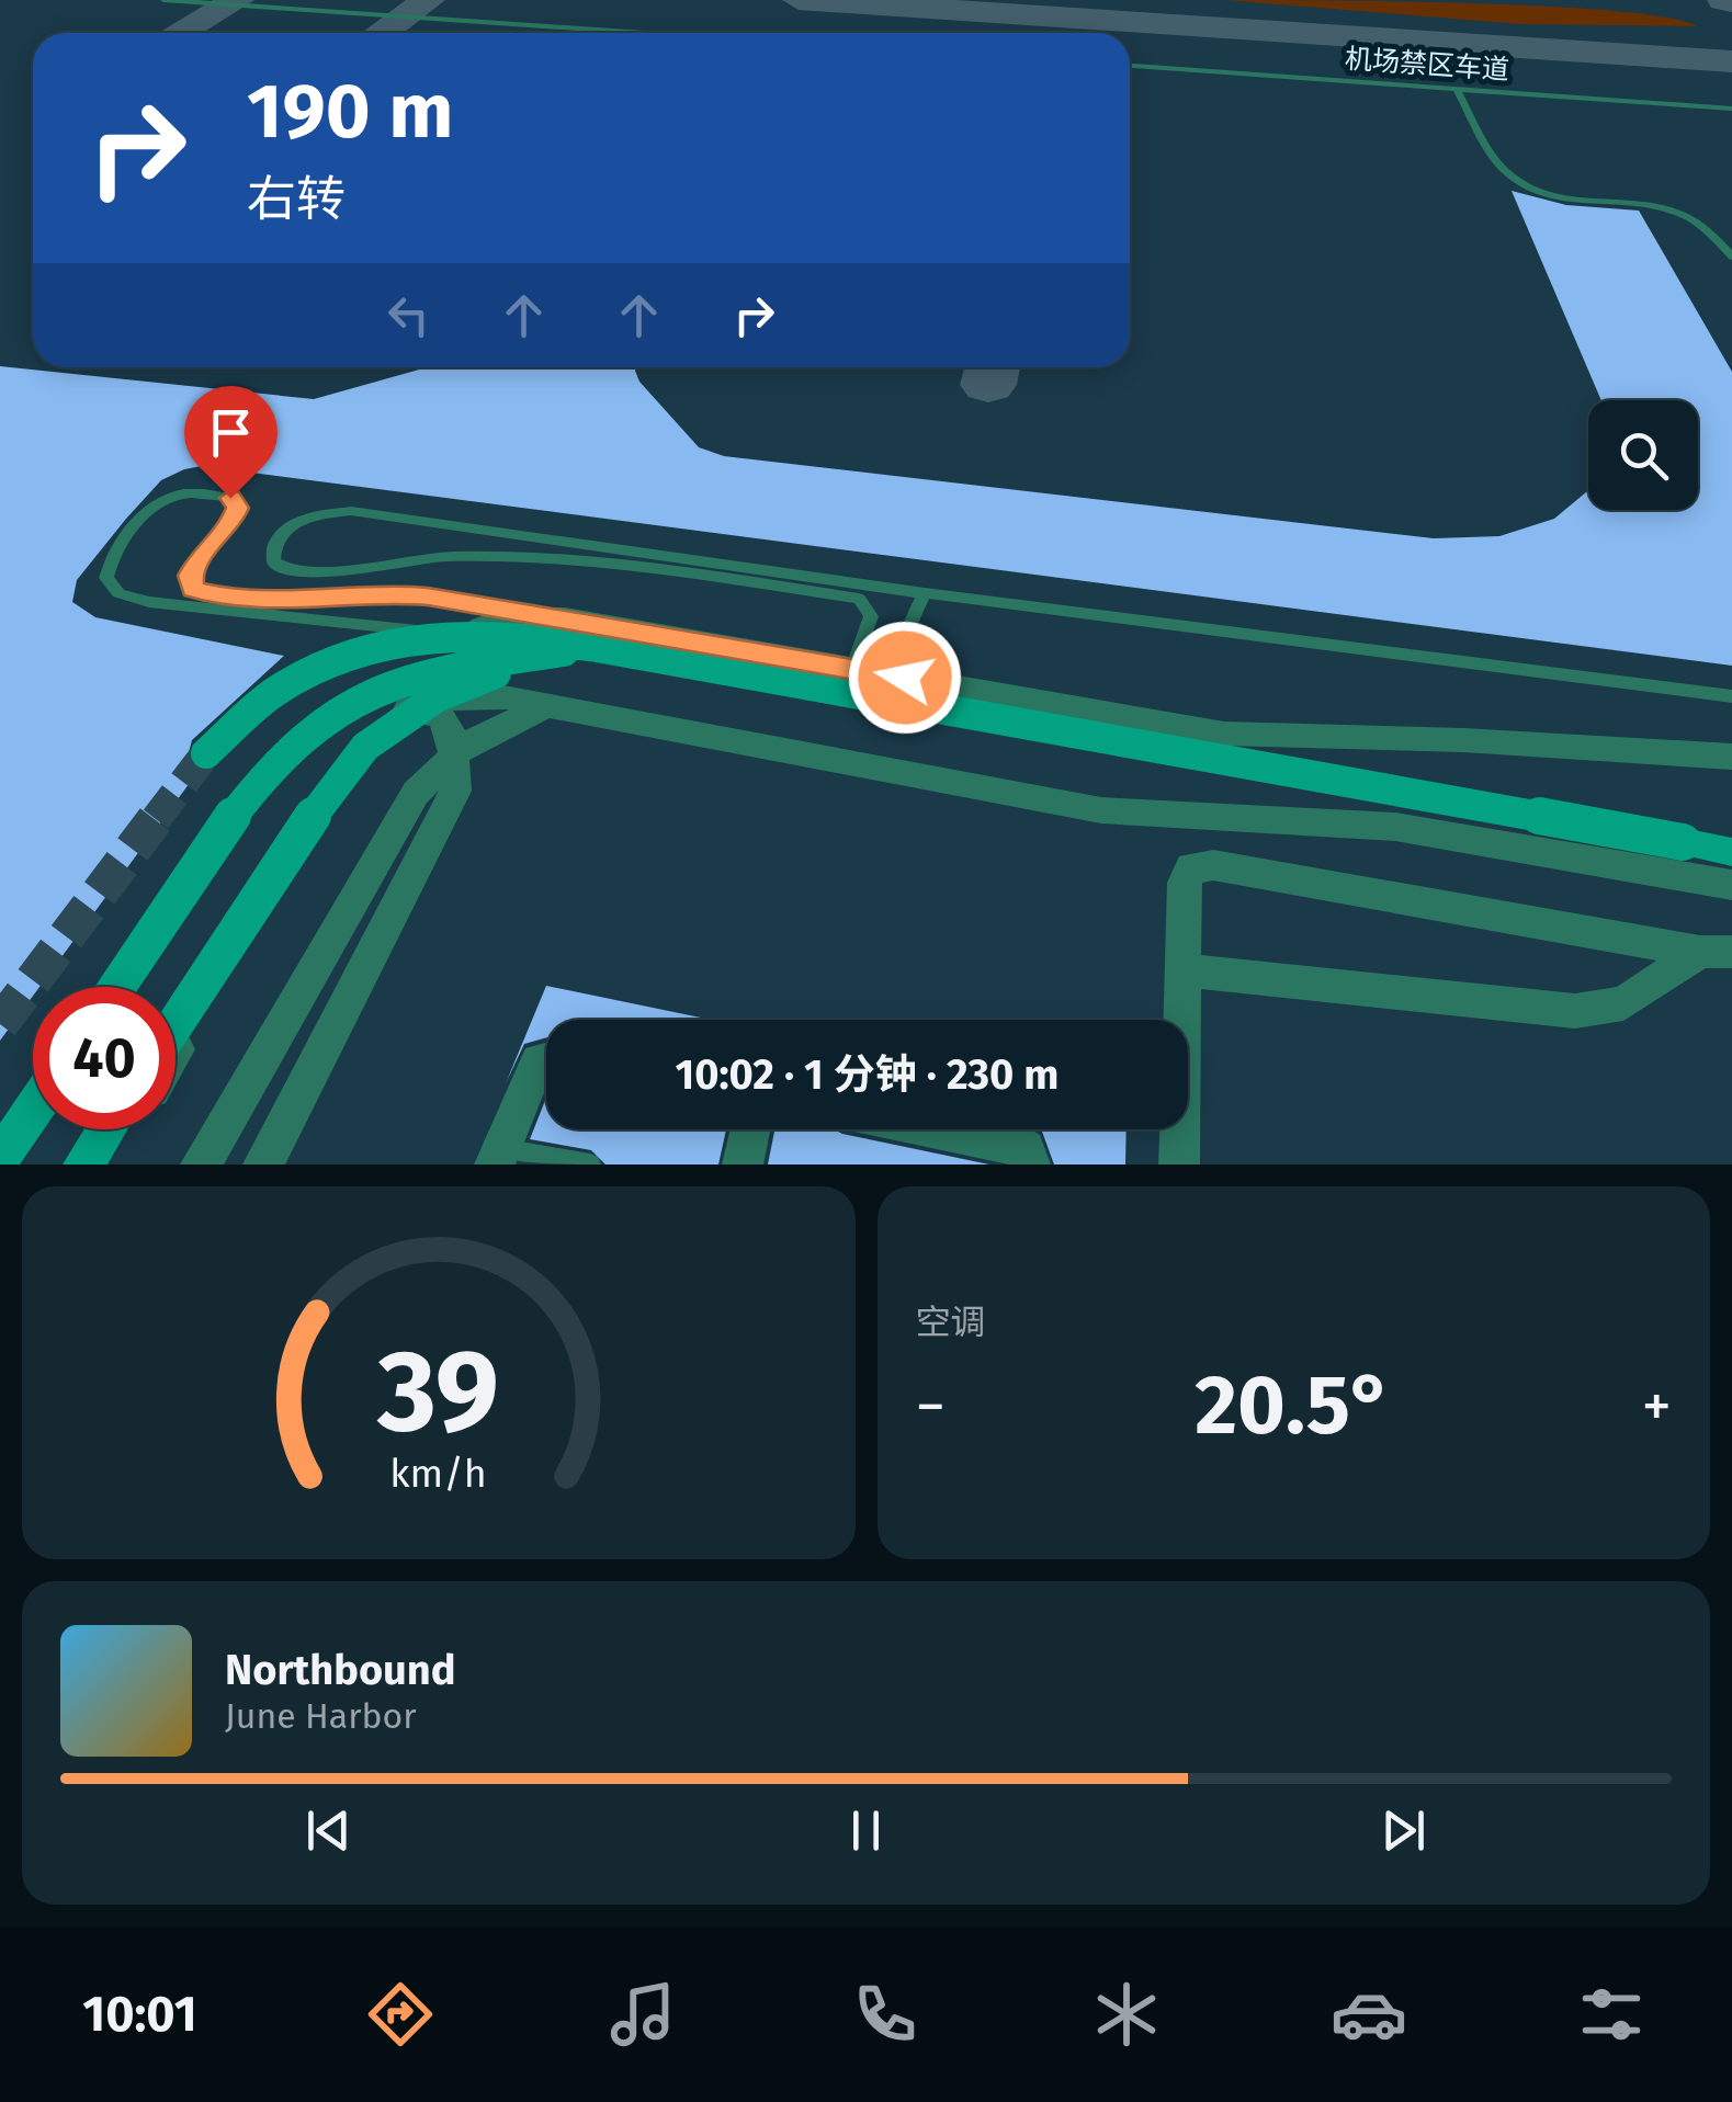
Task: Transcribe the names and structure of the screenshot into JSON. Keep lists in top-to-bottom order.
{
  "streets": {
    "lane": ["机场禁区车道"]
  },
  "page": {
    "turn": ["190 m", "右转"],
    "limit": "40",
    "trip": "10:02 · 1 分钟 · 230 m",
    "tile": "空调",
    "heat": ["−", "20.5°", "+"],
    "song": ["Northbound", "June Harbor"],
    "tabs": "10:01",
    "gauge": ["39", "km/h"]
  }
}
